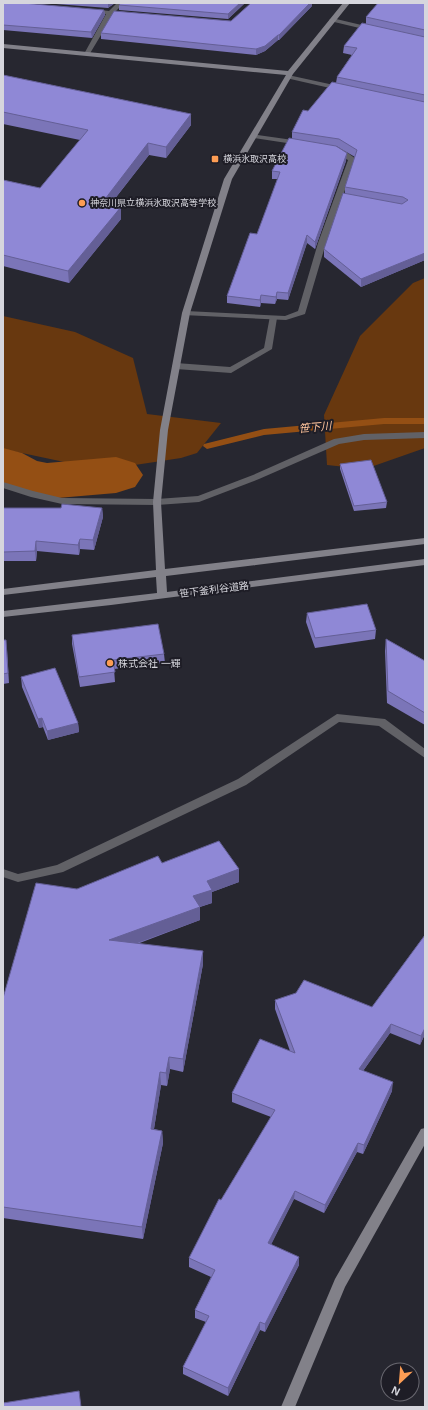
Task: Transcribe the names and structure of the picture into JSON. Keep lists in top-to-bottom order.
{
  "streets": {
    "street": ["笹下釜利谷道路"]
  },
  "water": ["笹下川"],
  "places": {
    "transit": ["横浜氷取沢高校"],
    "other": ["神奈川県立横浜氷取沢高等学校", "株式会社 一輝"]
  },
  "north": "bottom left"
}
